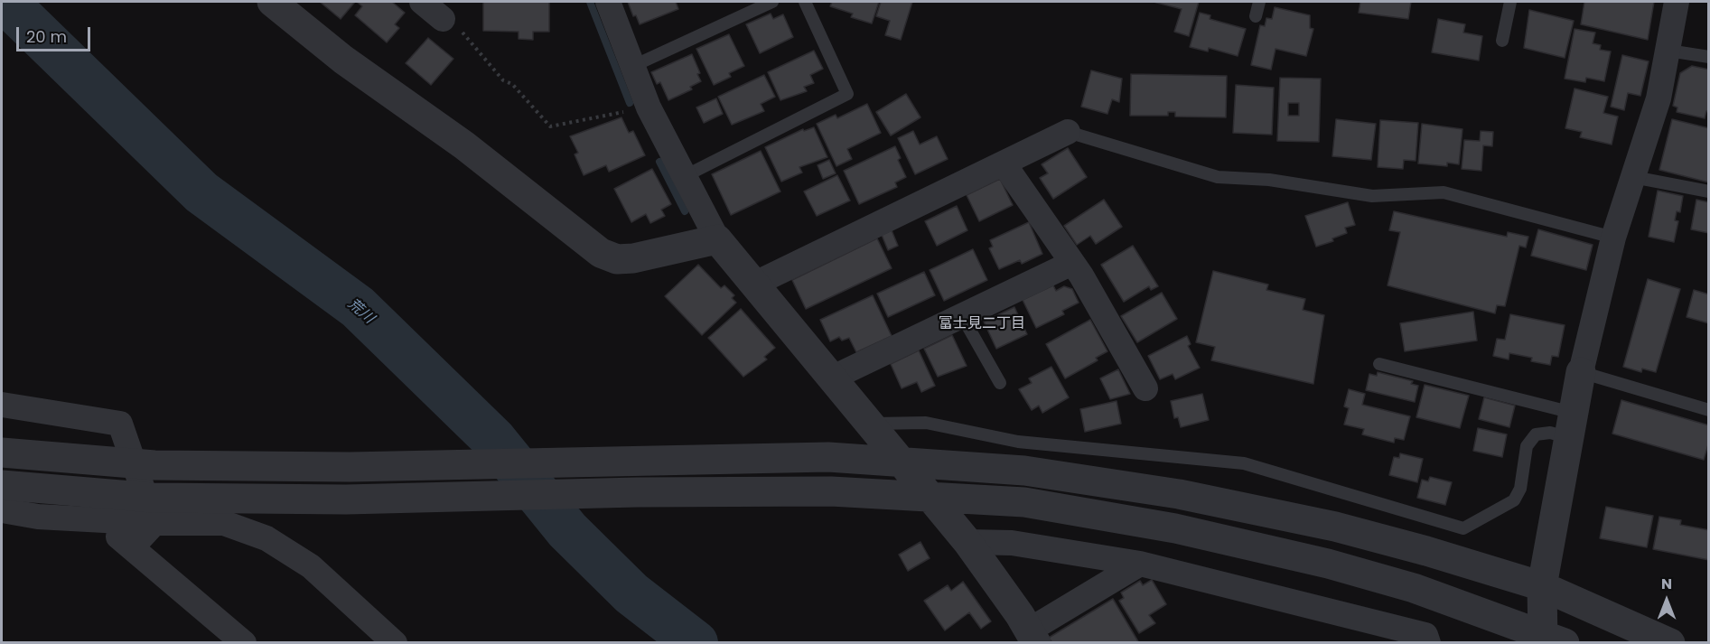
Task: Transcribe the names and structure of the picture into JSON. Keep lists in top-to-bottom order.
{
  "districts": ["富士見二丁目"],
  "water": ["荒川"],
  "scale_bar": "20 m",
  "north": "top"
}
